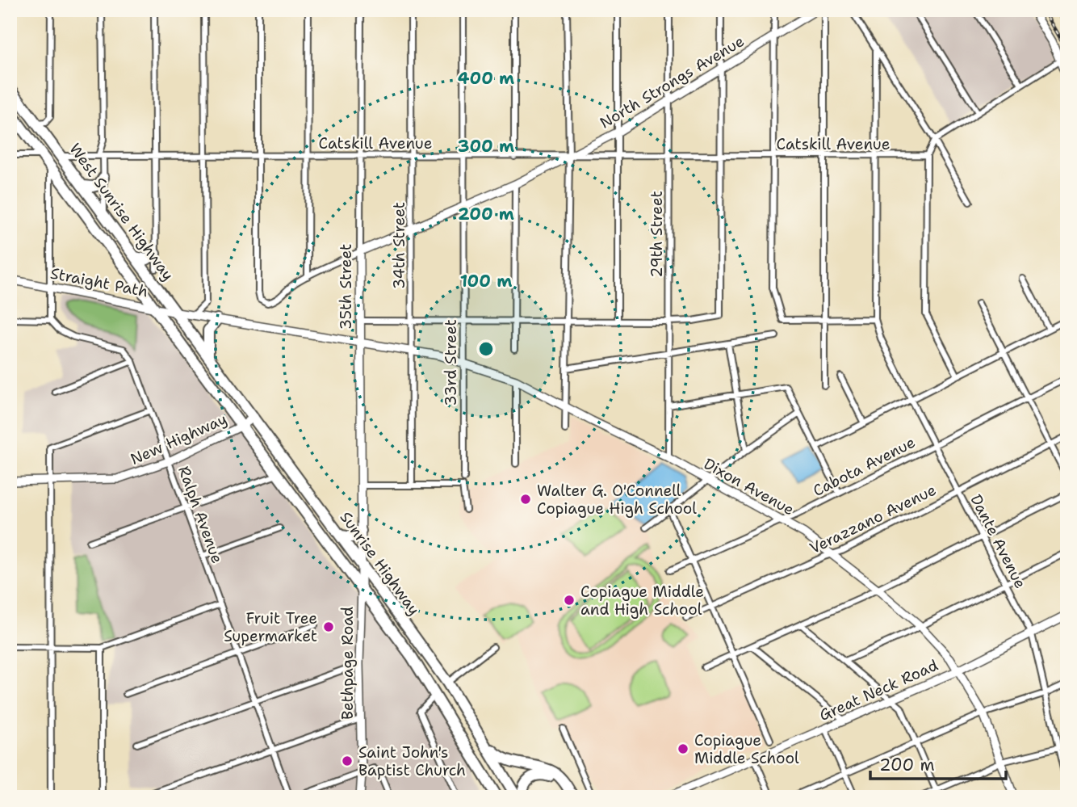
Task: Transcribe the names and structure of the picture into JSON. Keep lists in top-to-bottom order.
{
  "streets": {
    "highway": ["West Sunrise Highway", "Sunrise Highway"],
    "main road": [
      "North Strongs Avenue",
      "Straight Path",
      "35th Street",
      "New Highway",
      "Dixon Avenue",
      "Bethpage Road",
      "Great Neck Road"
    ],
    "street": [
      "Catskill Avenue",
      "29th Street",
      "34th Street",
      "33rd Street",
      "Cabota Avenue",
      "Ralph Avenue",
      "Verazzano Avenue",
      "Dante Avenue"
    ]
  },
  "crossings": [
    ["North Strongs Avenue", "Catskill Avenue"],
    ["North Strongs Avenue", "29th Street"],
    ["North Strongs Avenue", "34th Street"],
    ["North Strongs Avenue", "35th Street"],
    ["North Strongs Avenue", "33rd Street"],
    ["Catskill Avenue", "West Sunrise Highway"],
    ["Catskill Avenue", "29th Street"],
    ["Catskill Avenue", "34th Street"],
    ["Catskill Avenue", "35th Street"],
    ["Catskill Avenue", "33rd Street"],
    ["Catskill Avenue", "Dante Avenue"],
    ["West Sunrise Highway", "Straight Path"],
    ["West Sunrise Highway", "Sunrise Highway"],
    ["29th Street", "Dixon Avenue"],
    ["34th Street", "Dixon Avenue"],
    ["35th Street", "Dixon Avenue"],
    ["35th Street", "Sunrise Highway"],
    ["35th Street", "Bethpage Road"],
    ["33rd Street", "Dixon Avenue"],
    ["New Highway", "Ralph Avenue"],
    ["New Highway", "Sunrise Highway"],
    ["Cabota Avenue", "Dixon Avenue"],
    ["Cabota Avenue", "Dante Avenue"],
    ["Dixon Avenue", "Verazzano Avenue"],
    ["Dixon Avenue", "Great Neck Road"],
    ["Verazzano Avenue", "Dante Avenue"],
    ["Dante Avenue", "Great Neck Road"],
    ["Sunrise Highway", "Bethpage Road"]
  ],
  "places": [
    "Walter G. O'Connell Copiague High School",
    "Copiague Middle and High School",
    "Fruit Tree Supermarket",
    "Copiague Middle School",
    "Saint John's Baptist Church"
  ],
  "scale_bar": "200 m",
  "rings": [
    "400 m",
    "300 m",
    "200 m",
    "100 m"
  ]
}
